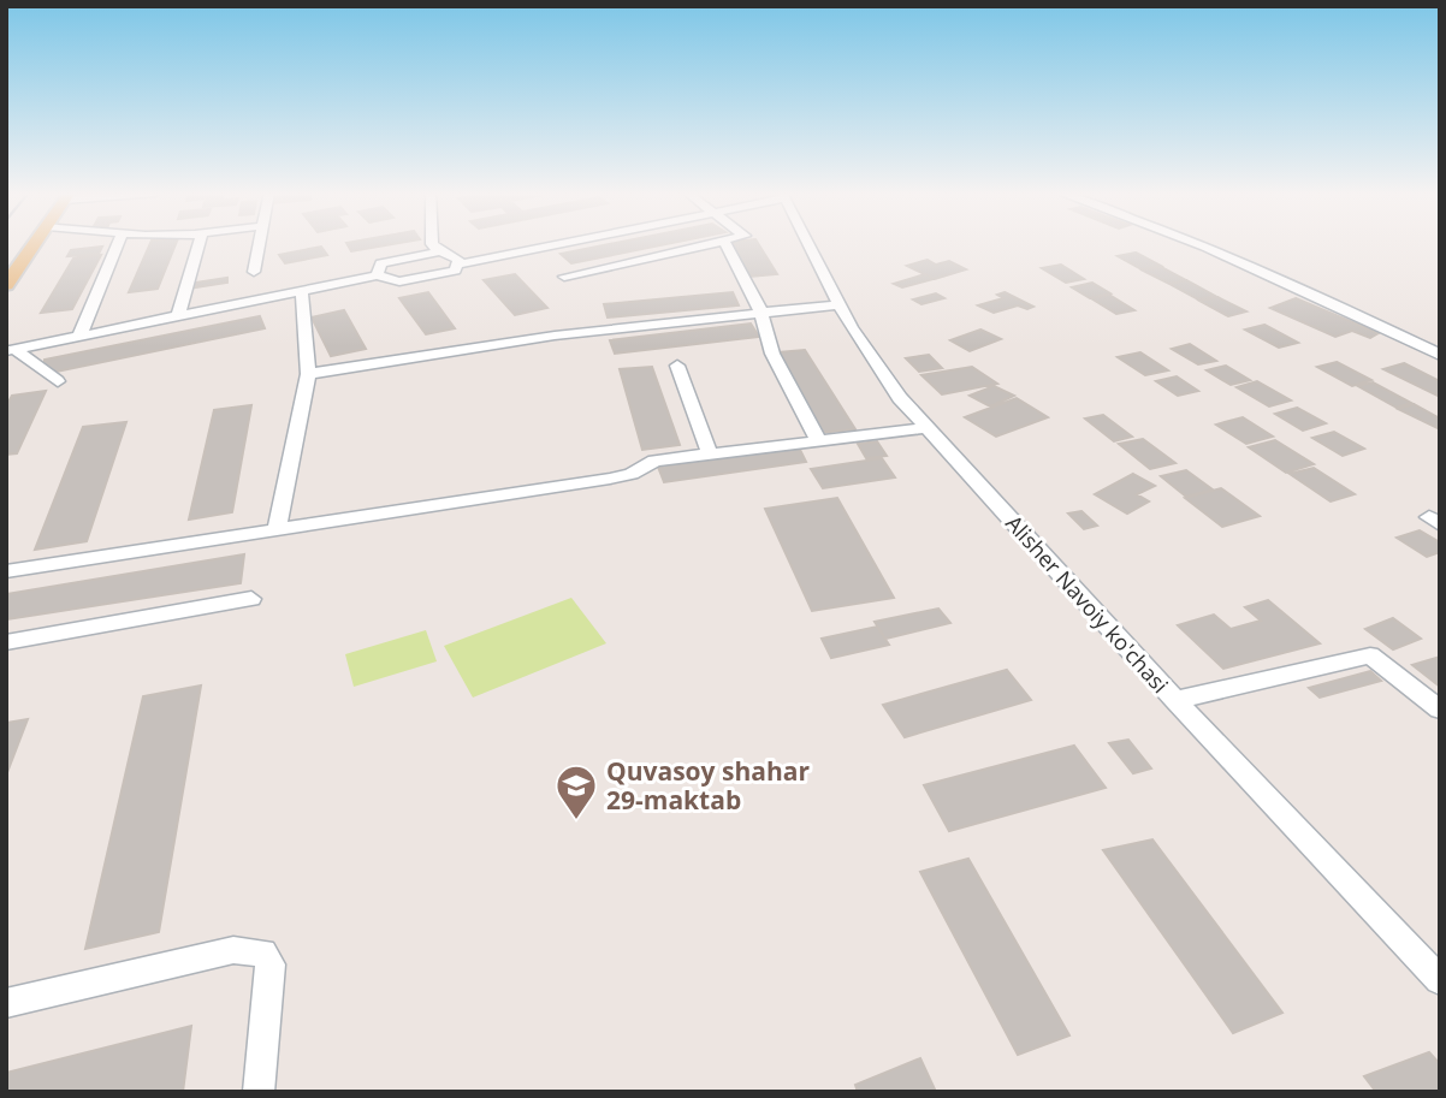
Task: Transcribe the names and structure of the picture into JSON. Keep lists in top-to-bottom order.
{
  "streets": {
    "street": ["Alisher Navoiy ko'chasi"]
  },
  "places": {
    "school or university": ["Quvasoy shahar 29-maktab"]
  }
}
